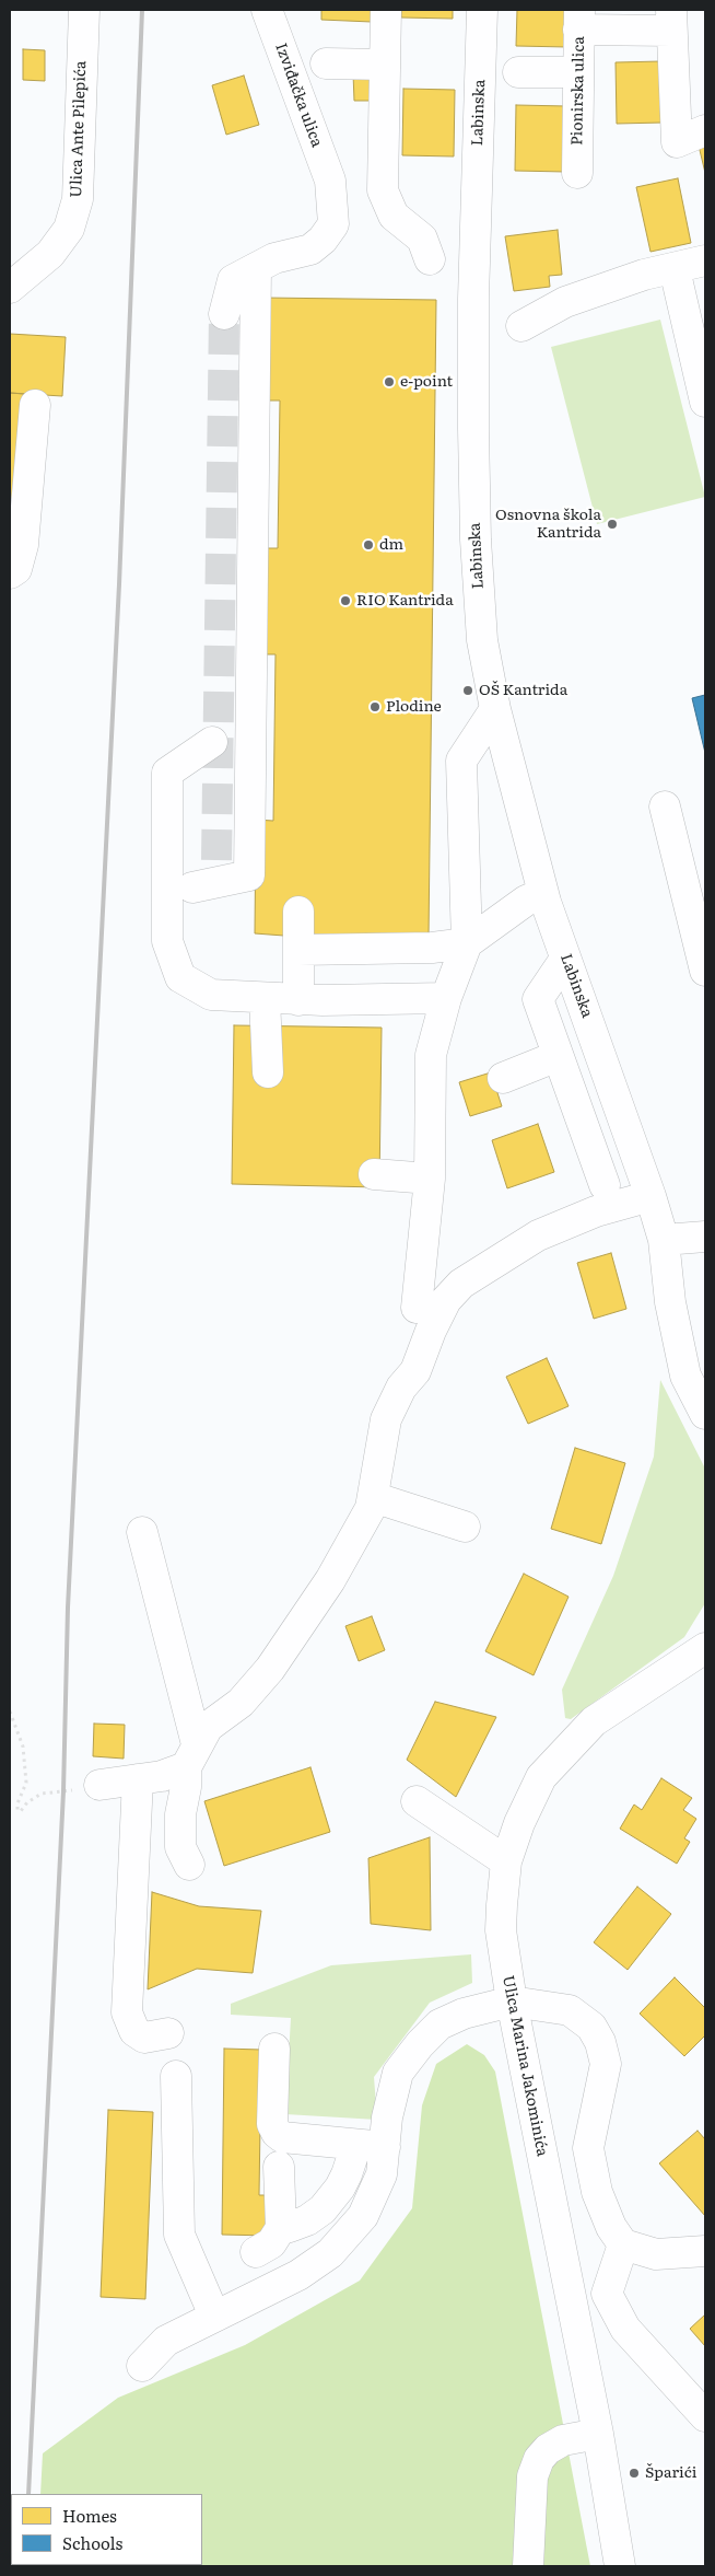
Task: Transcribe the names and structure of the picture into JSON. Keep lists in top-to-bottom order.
{
  "streets": {
    "street": [
      "Pionirska ulica",
      "Izviđačka ulica",
      "Labinska",
      "Ulica Ante Pilepića",
      "Ulica Marina Jakominića"
    ]
  },
  "places": [
    "e-point",
    "Osnovna škola Kantrida",
    "dm",
    "RIO Kantrida",
    "OŠ Kantrida",
    "Plodine",
    "Šparići"
  ],
  "legend": ["Homes", "Schools"]
}
